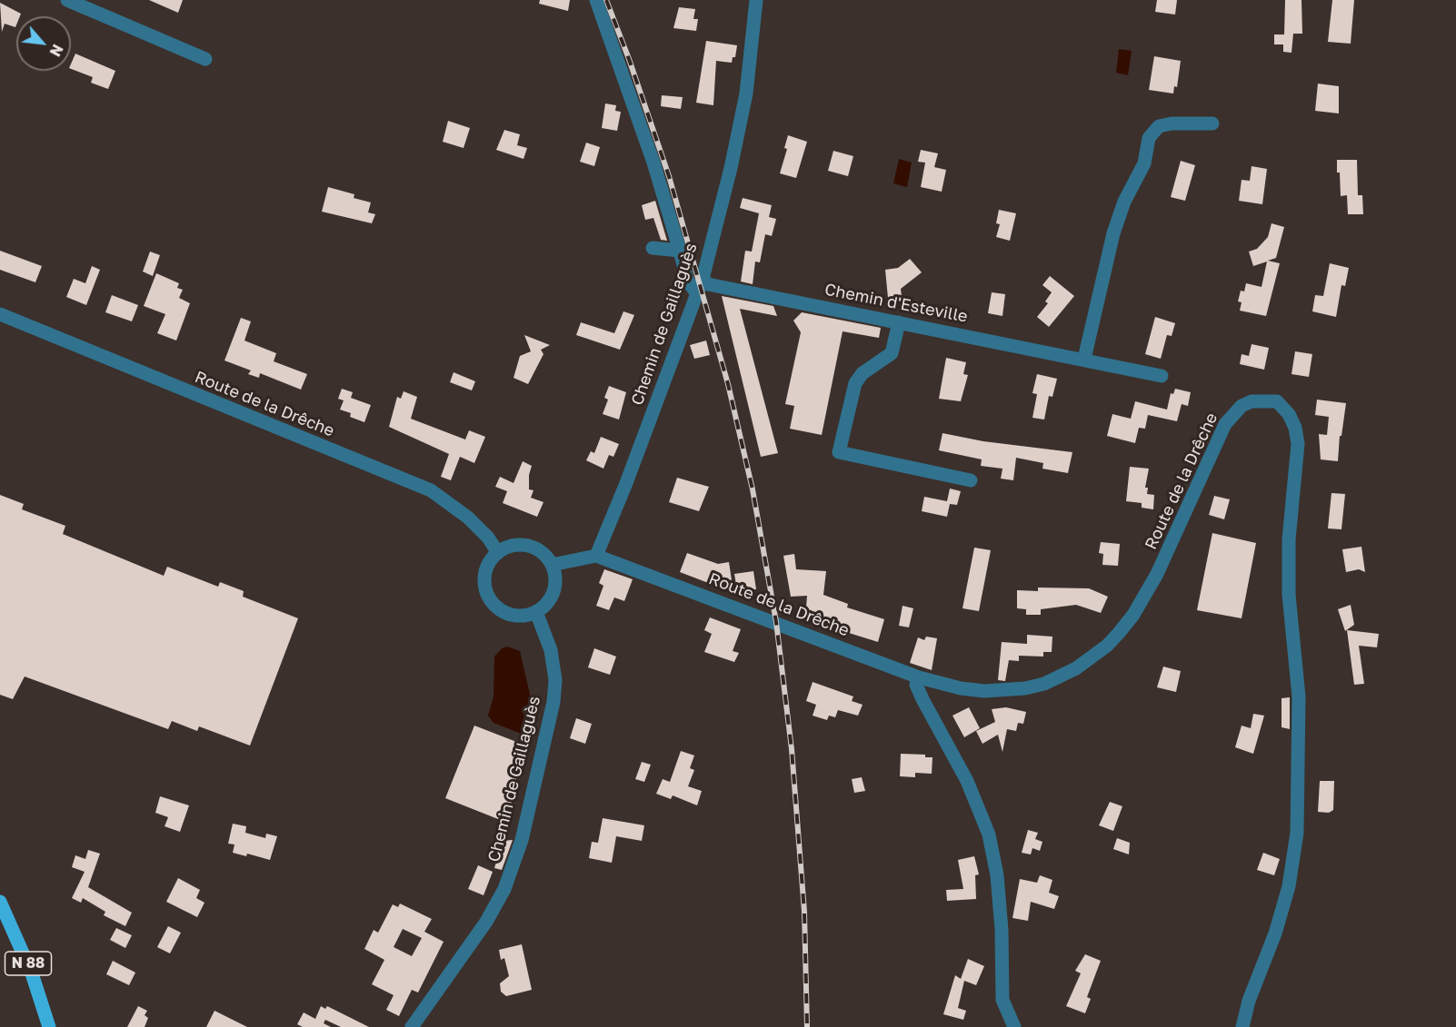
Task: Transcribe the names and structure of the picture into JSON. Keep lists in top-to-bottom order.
{
  "streets": {
    "main road": ["N 88"],
    "street": ["Chemin d'Esteville", "Chemin de Gaillaguès", "Route de la Drêche"]
  },
  "crossings": [
    ["Chemin d'Esteville", "Chemin de Gaillaguès"],
    ["Chemin de Gaillaguès", "Route de la Drêche"]
  ],
  "north": "bottom right"
}
